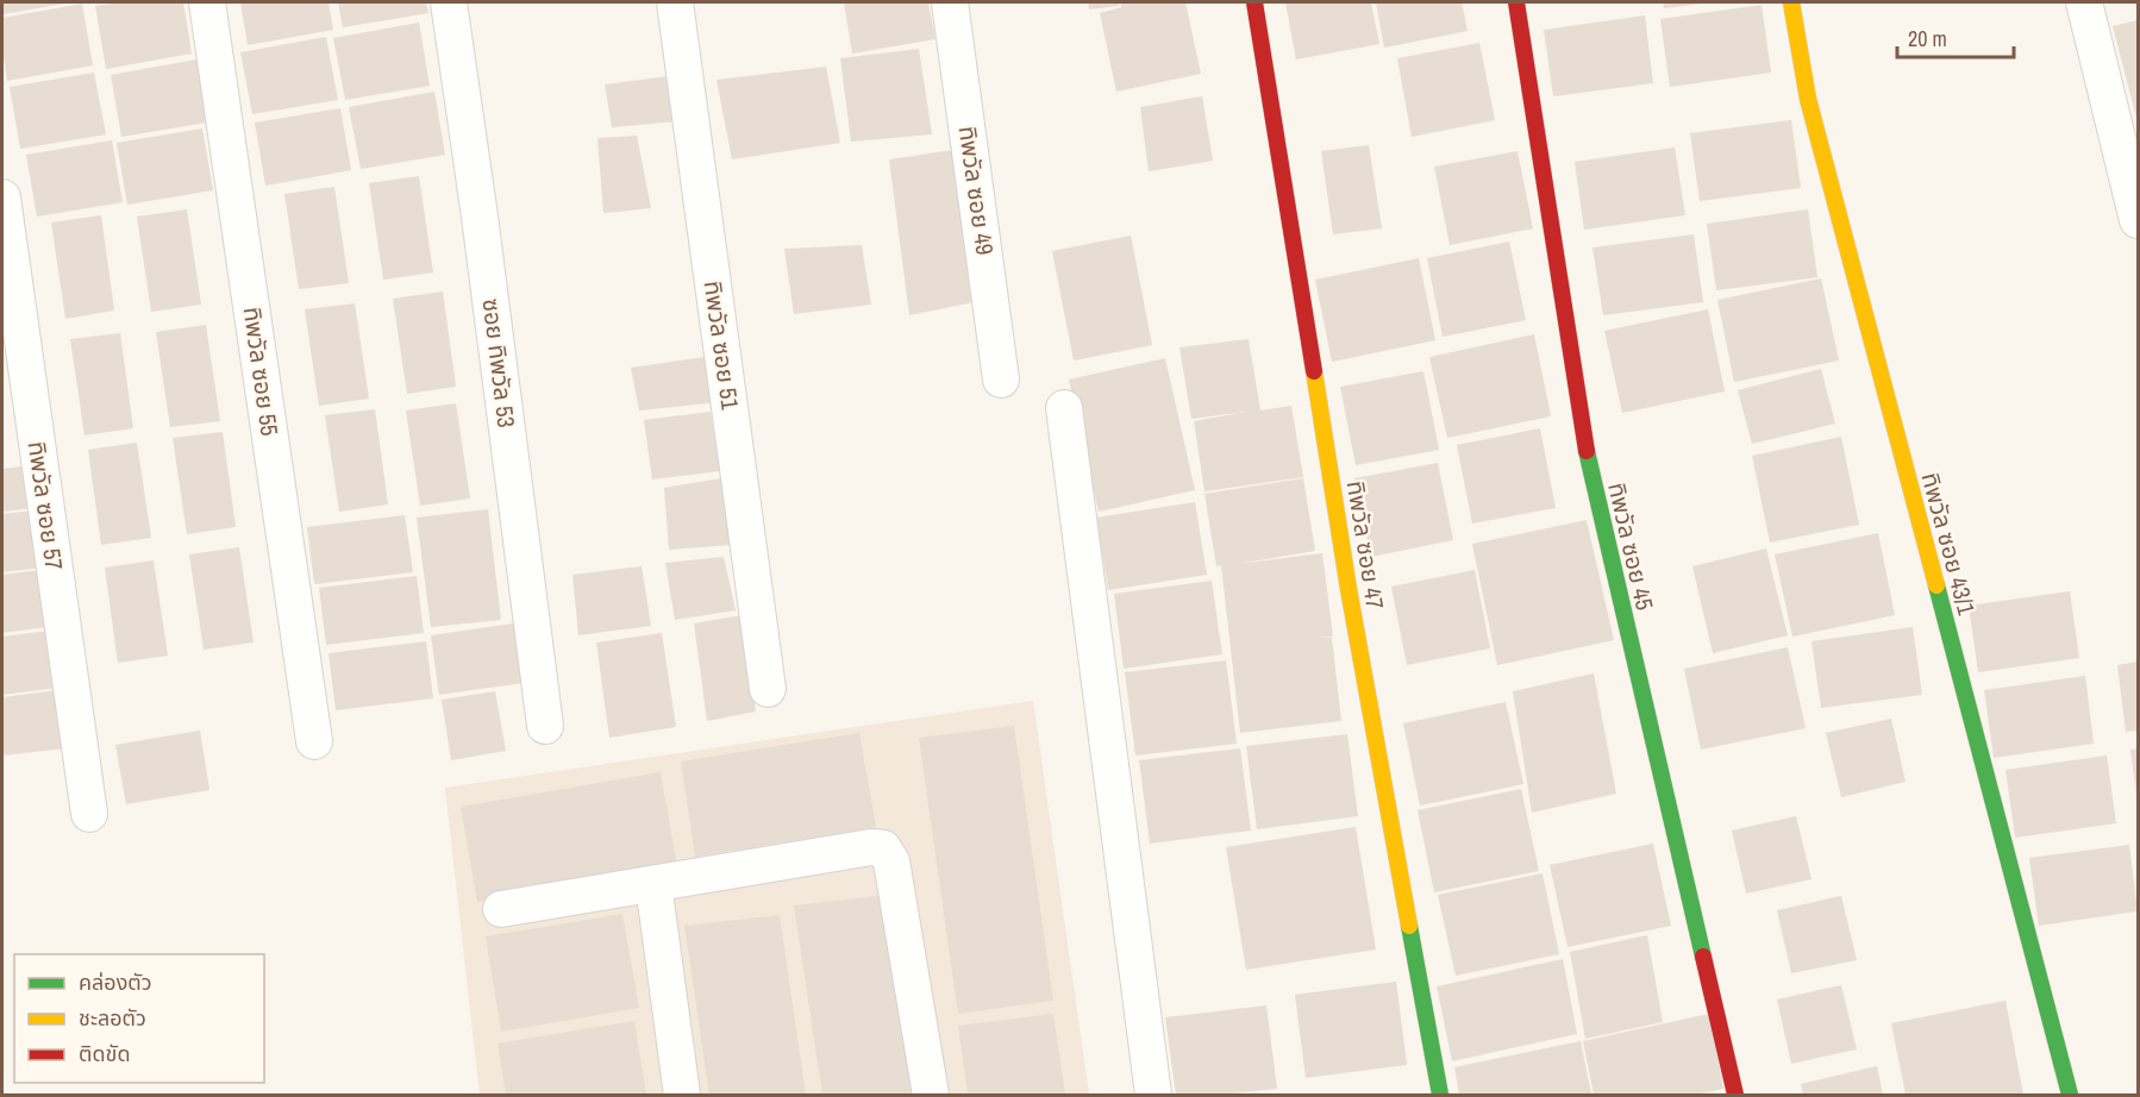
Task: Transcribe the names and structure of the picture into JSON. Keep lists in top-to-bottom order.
{
  "streets": {
    "street": [
      "ทิพวัล ซอย 49",
      "ทิพวัล ซอย 51",
      "ซอย ทิพวัล 53",
      "ทิพวัล ซอย 55",
      "ทิพวัล ซอย 57",
      "ทิพวัล ซอย 43/1",
      "ทิพวัล ซอย 47",
      "ทิพวัล ซอย 45"
    ]
  },
  "legend": ["คล่องตัว", "ชะลอตัว", "ติดขัด"],
  "scale_bar": "20 m"
}
